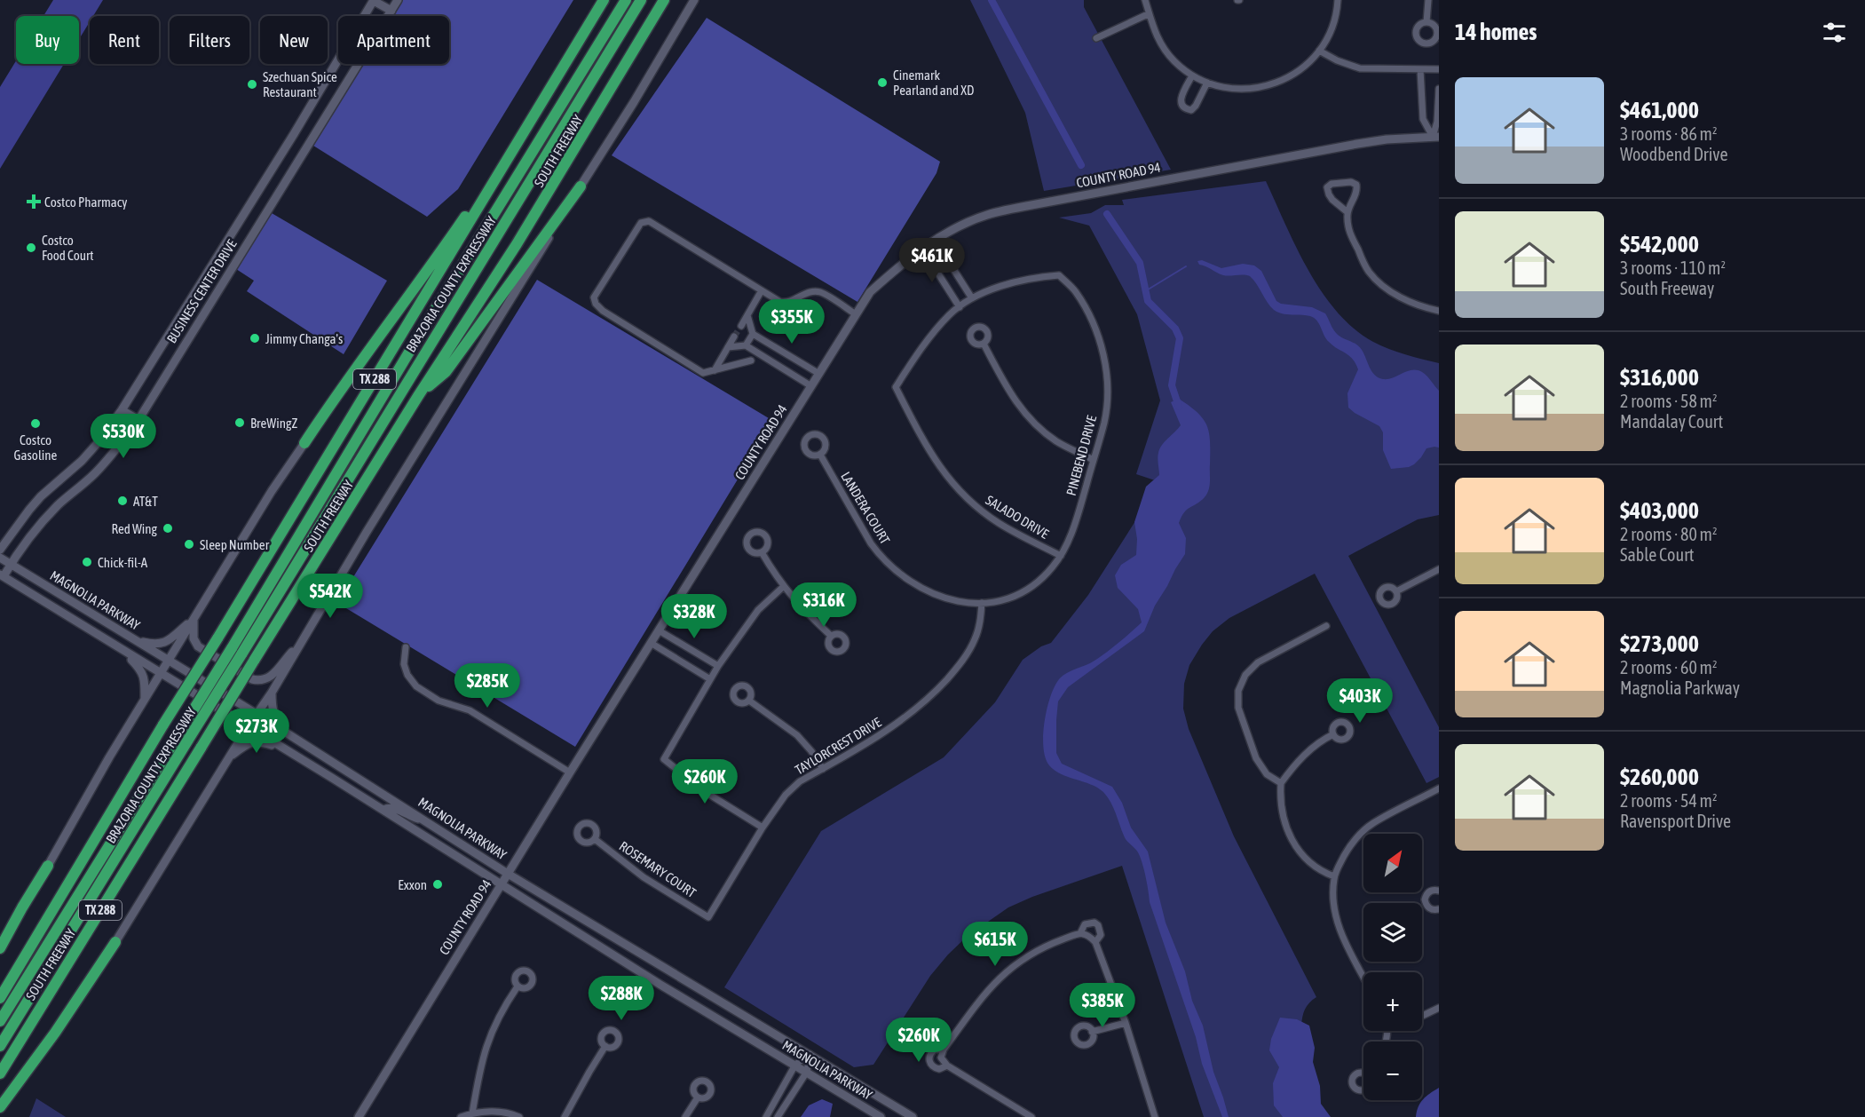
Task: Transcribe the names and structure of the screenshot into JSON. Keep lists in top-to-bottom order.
{
  "streets": {
    "highway": ["SOUTH FREEWAY", "BRAZORIA COUNTY EXPRESSWAY", "TX 288"],
    "main road": ["COUNTY ROAD 94", "BUSINESS CENTER DRIVE", "MAGNOLIA PARKWAY"],
    "street": [
      "PINEBEND DRIVE",
      "LANDERA COURT",
      "SALADO DRIVE",
      "TAYLORCREST DRIVE",
      "ROSEMARY COURT"
    ]
  },
  "crossings": [
    ["COUNTY ROAD 94", "MAGNOLIA PARKWAY"],
    ["BUSINESS CENTER DRIVE", "MAGNOLIA PARKWAY"],
    ["PINEBEND DRIVE", "LANDERA COURT"],
    ["PINEBEND DRIVE", "SALADO DRIVE"],
    ["PINEBEND DRIVE", "TAYLORCREST DRIVE"],
    ["LANDERA COURT", "TAYLORCREST DRIVE"],
    ["TAYLORCREST DRIVE", "ROSEMARY COURT"]
  ],
  "places": {
    "other": [
      "Cinemark Pearland and XD",
      "Szechuan Spice Restaurant",
      "Costco Food Court",
      "Jimmy Changa's",
      "BreWingZ",
      "Costco Gasoline",
      "AT&T",
      "Red Wing",
      "Sleep Number",
      "Chick-fil-A",
      "Exxon"
    ],
    "health": ["Costco Pharmacy"]
  },
  "north": "top right",
  "page": {
    "heading": "14 homes",
    "chip": [
      "Buy",
      "Rent",
      "Filters",
      "New",
      "Apartment"
    ],
    "list": [
      {
        "name": "$461,000",
        "note": "3 rooms · 86 m² · Woodbend Drive"
      },
      {
        "name": "$542,000",
        "note": "3 rooms · 110 m² · South Freeway"
      },
      {
        "name": "$316,000",
        "note": "2 rooms · 58 m² · Mandalay Court"
      },
      {
        "name": "$403,000",
        "note": "2 rooms · 80 m² · Sable Court"
      },
      {
        "name": "$273,000",
        "note": "2 rooms · 60 m² · Magnolia Parkway"
      },
      {
        "name": "$260,000",
        "note": "2 rooms · 54 m² · Ravensport Drive"
      }
    ],
    "price": [
      "$461K",
      "$355K",
      "$530K",
      "$542K",
      "$316K",
      "$328K",
      "$285K",
      "$403K",
      "$273K",
      "$260K",
      "$615K",
      "$288K",
      "$385K",
      "$260K"
    ],
    "map_buttons": ["+", "−"]
  }
}
